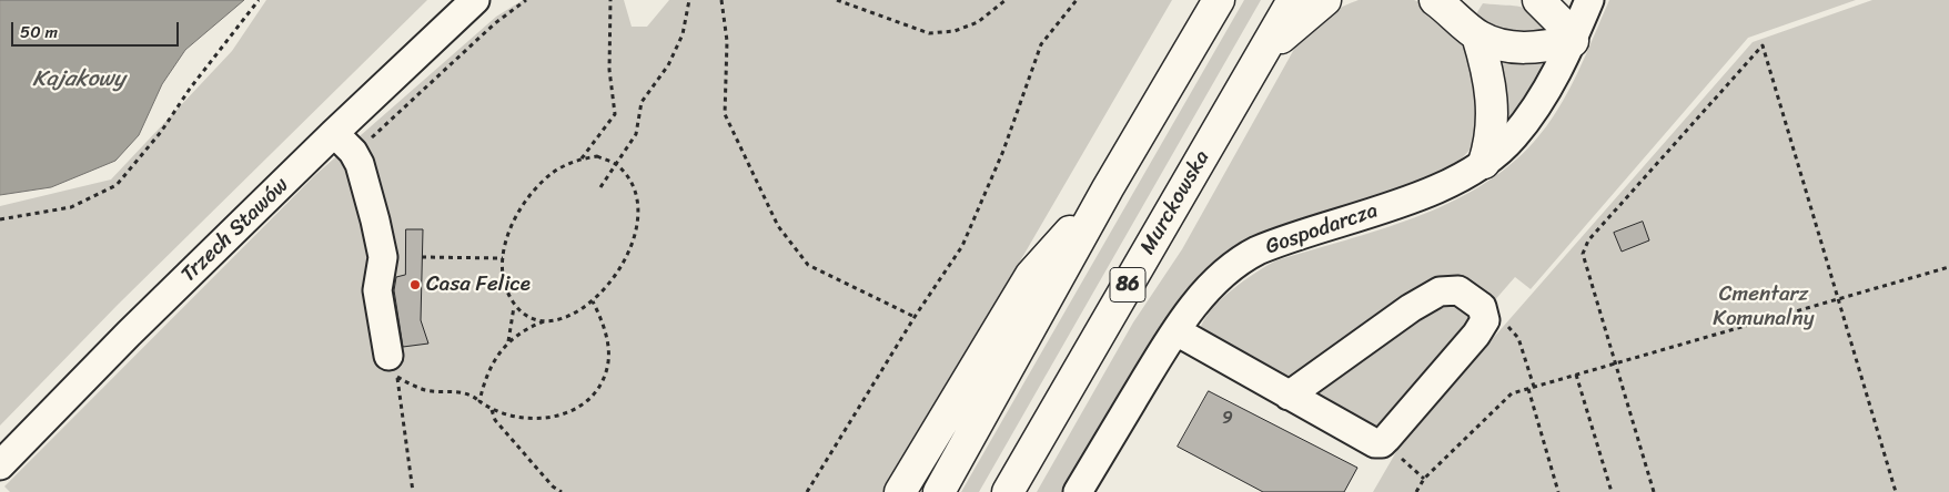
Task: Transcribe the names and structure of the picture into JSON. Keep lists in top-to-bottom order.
{
  "streets": {
    "highway": ["Murckowska", "86"],
    "street": ["Gospodarcza", "Trzech Stawów"]
  },
  "water": ["Kajakowy"],
  "parks": ["Cmentarz Komunalny"],
  "places": ["Casa Felice"],
  "house_numbers": ["9"],
  "scale_bar": "50 m"
}
